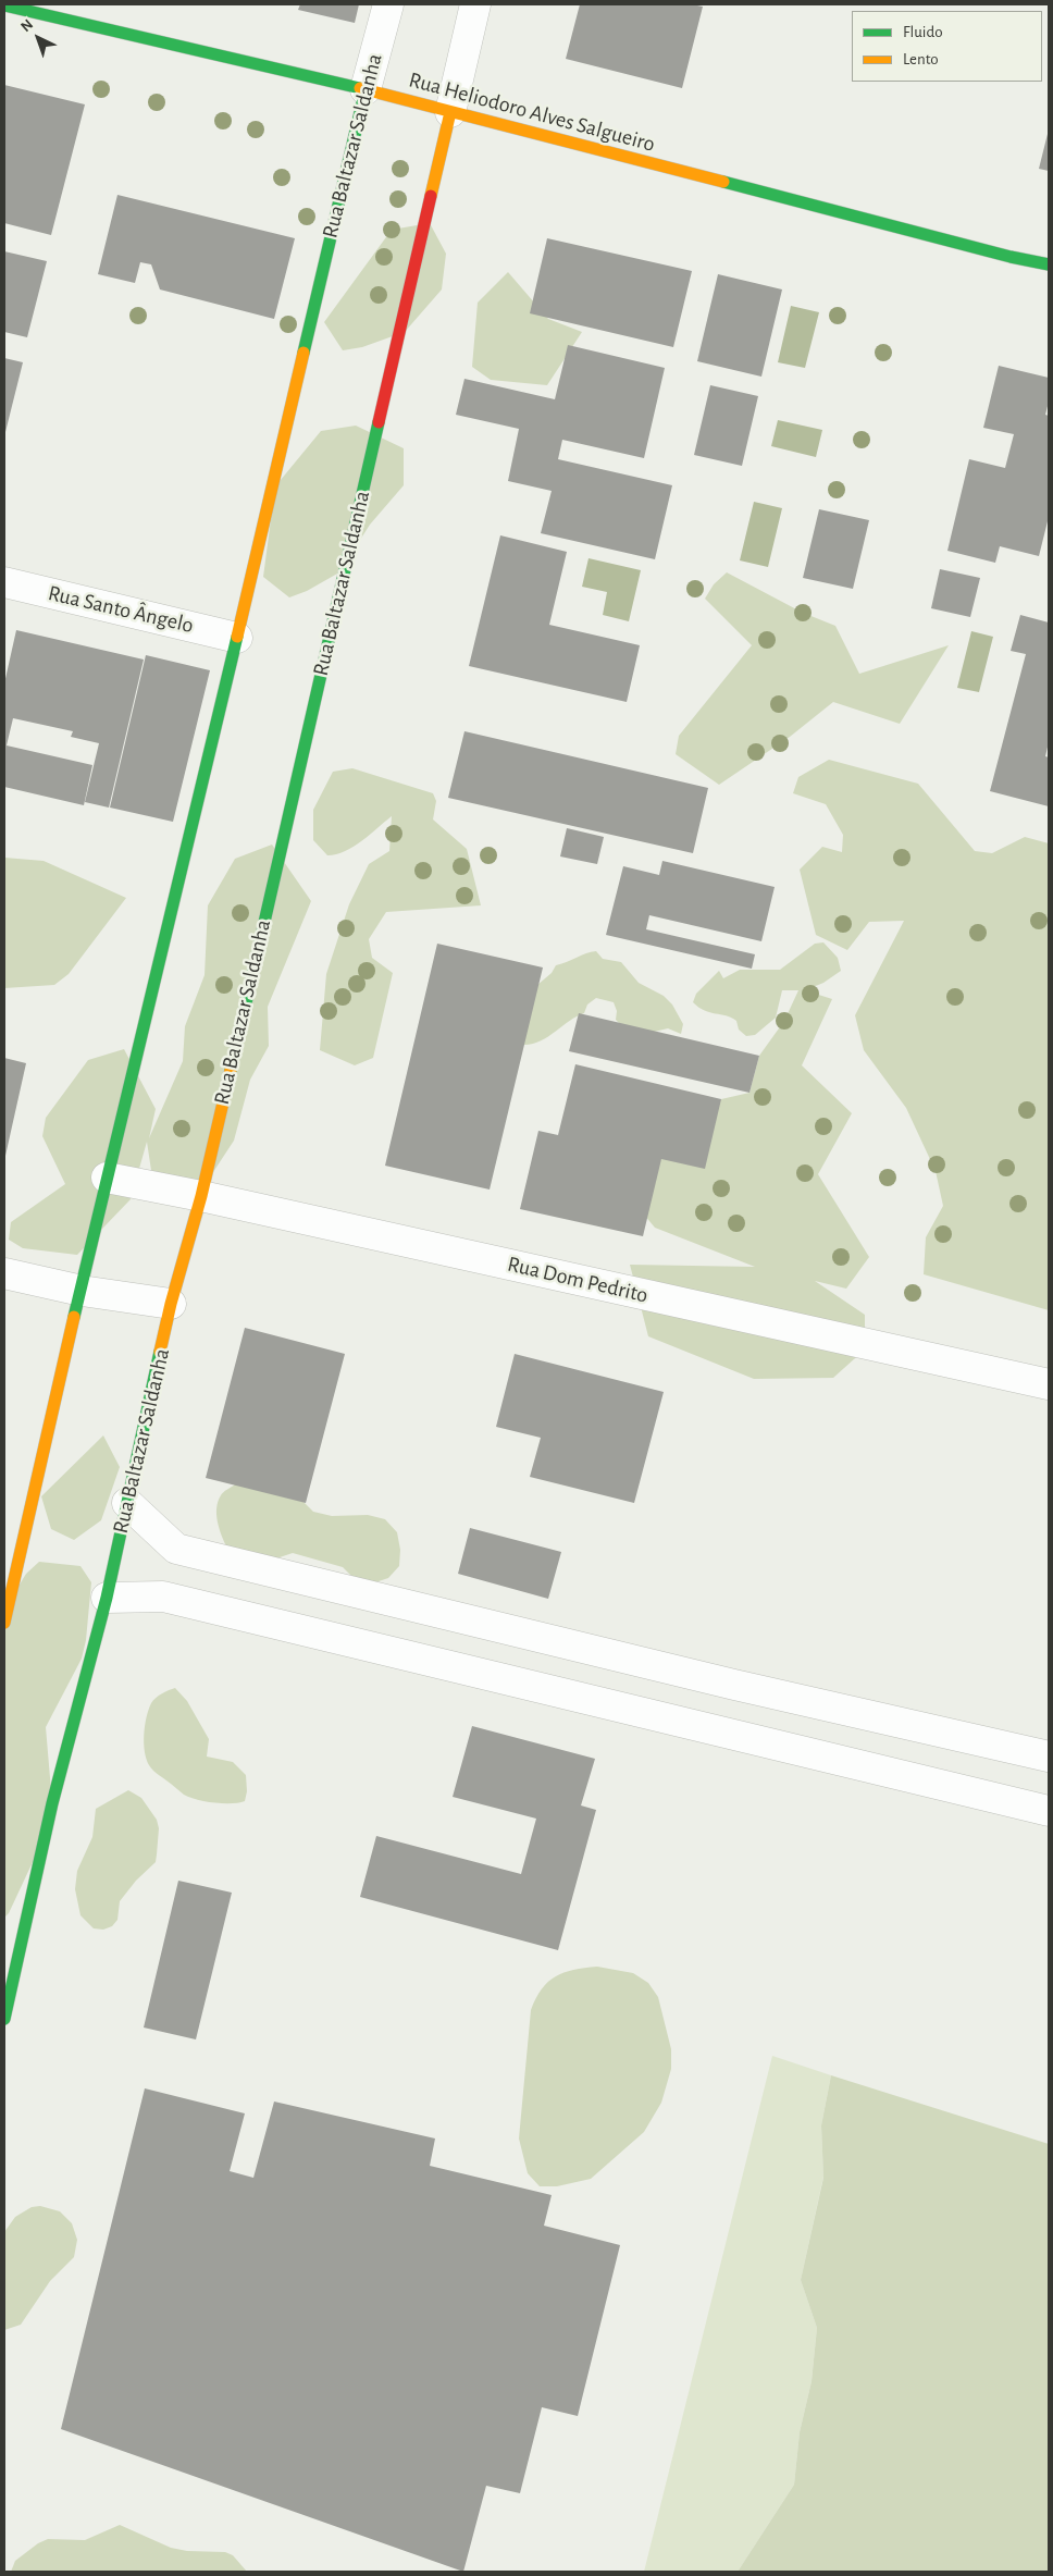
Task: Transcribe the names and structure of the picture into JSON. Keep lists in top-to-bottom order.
{
  "streets": {
    "main road": ["Rua Heliodoro Alves Salgueiro", "Rua Baltazar Saldanha"],
    "street": ["Rua Santo Ângelo", "Rua Dom Pedrito"]
  },
  "crossings": [
    ["Rua Heliodoro Alves Salgueiro", "Rua Baltazar Saldanha"],
    ["Rua Baltazar Saldanha", "Rua Santo Ângelo"],
    ["Rua Baltazar Saldanha", "Rua Dom Pedrito"]
  ],
  "legend": ["Fluido", "Lento"],
  "north": "top left"
}
